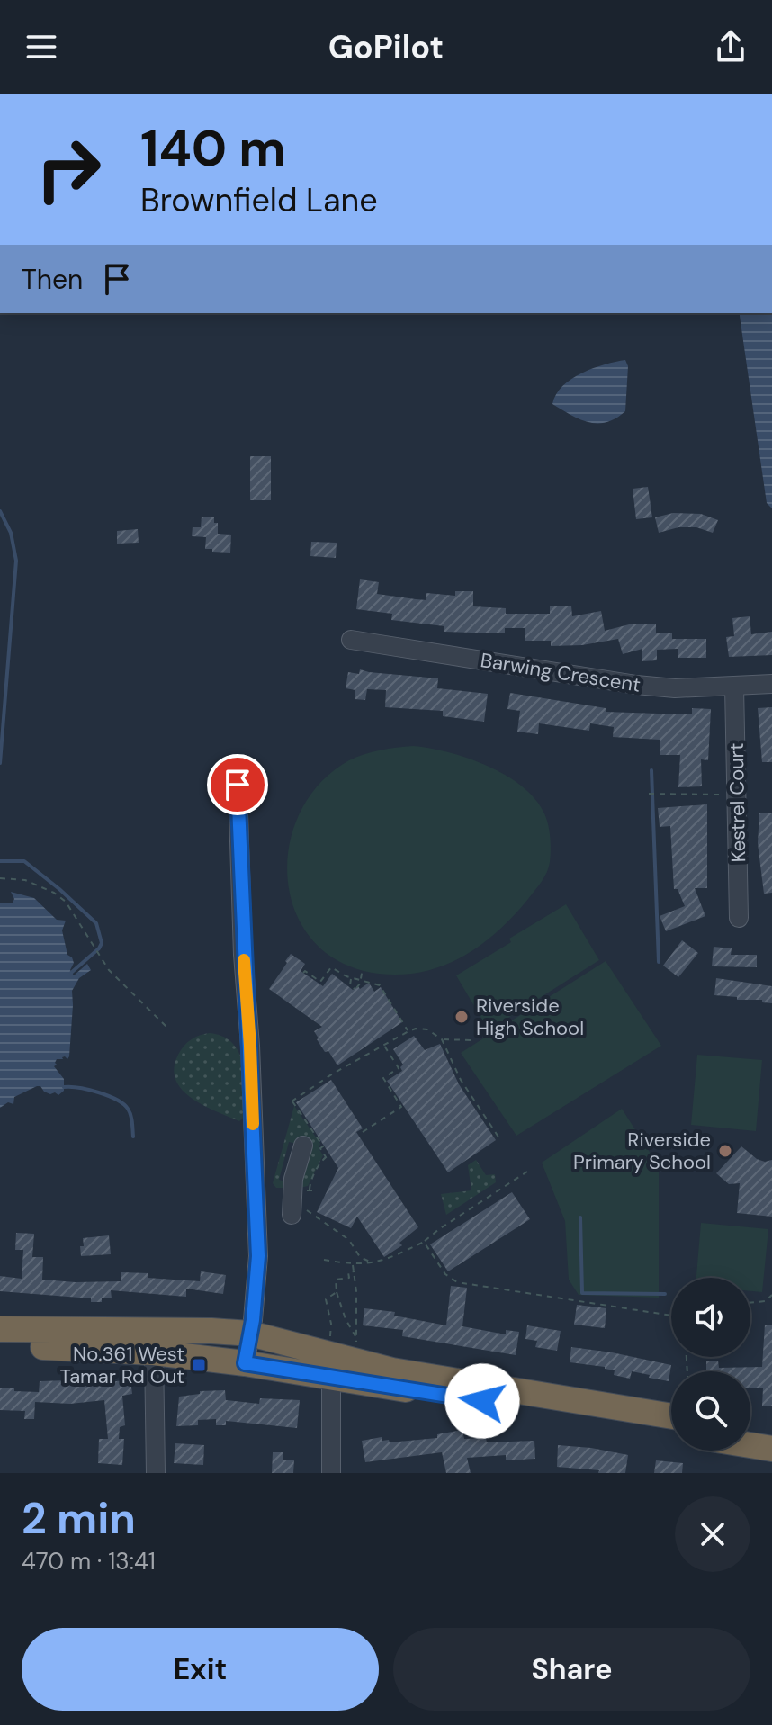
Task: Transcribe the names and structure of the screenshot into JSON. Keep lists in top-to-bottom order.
{
  "streets": {
    "street": ["Barwing Crescent", "Kestrel Court"]
  },
  "crossings": [
    ["Barwing Crescent", "Kestrel Court"]
  ],
  "places": {
    "other": ["Riverside High School", "Riverside Primary School"],
    "transit": ["No.361 West Tamar Rd Out"]
  },
  "page": {
    "header": "GoPilot",
    "turn": ["140 m", "Brownfield Lane"],
    "then": "Then",
    "heading": ["2 min", "470 m · 13:41"],
    "buttons": ["Exit", "Share"]
  }
}
